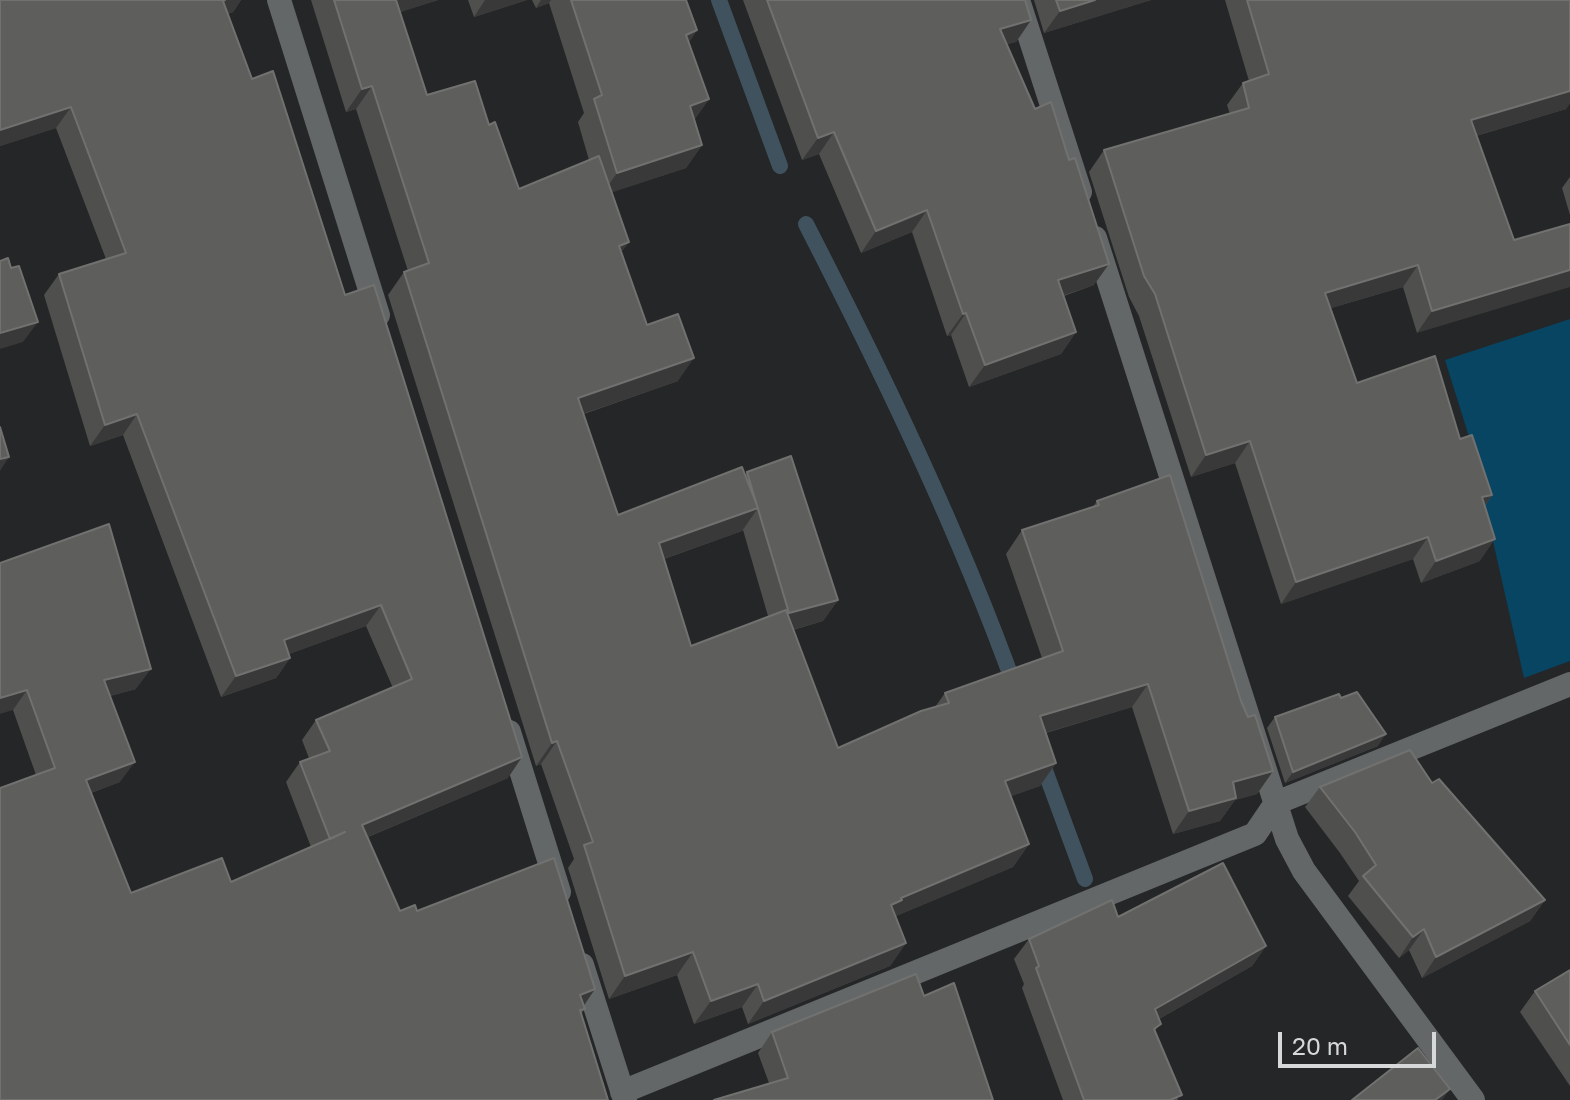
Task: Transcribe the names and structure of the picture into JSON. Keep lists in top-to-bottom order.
{
  "scale_bar": "20 m"
}
